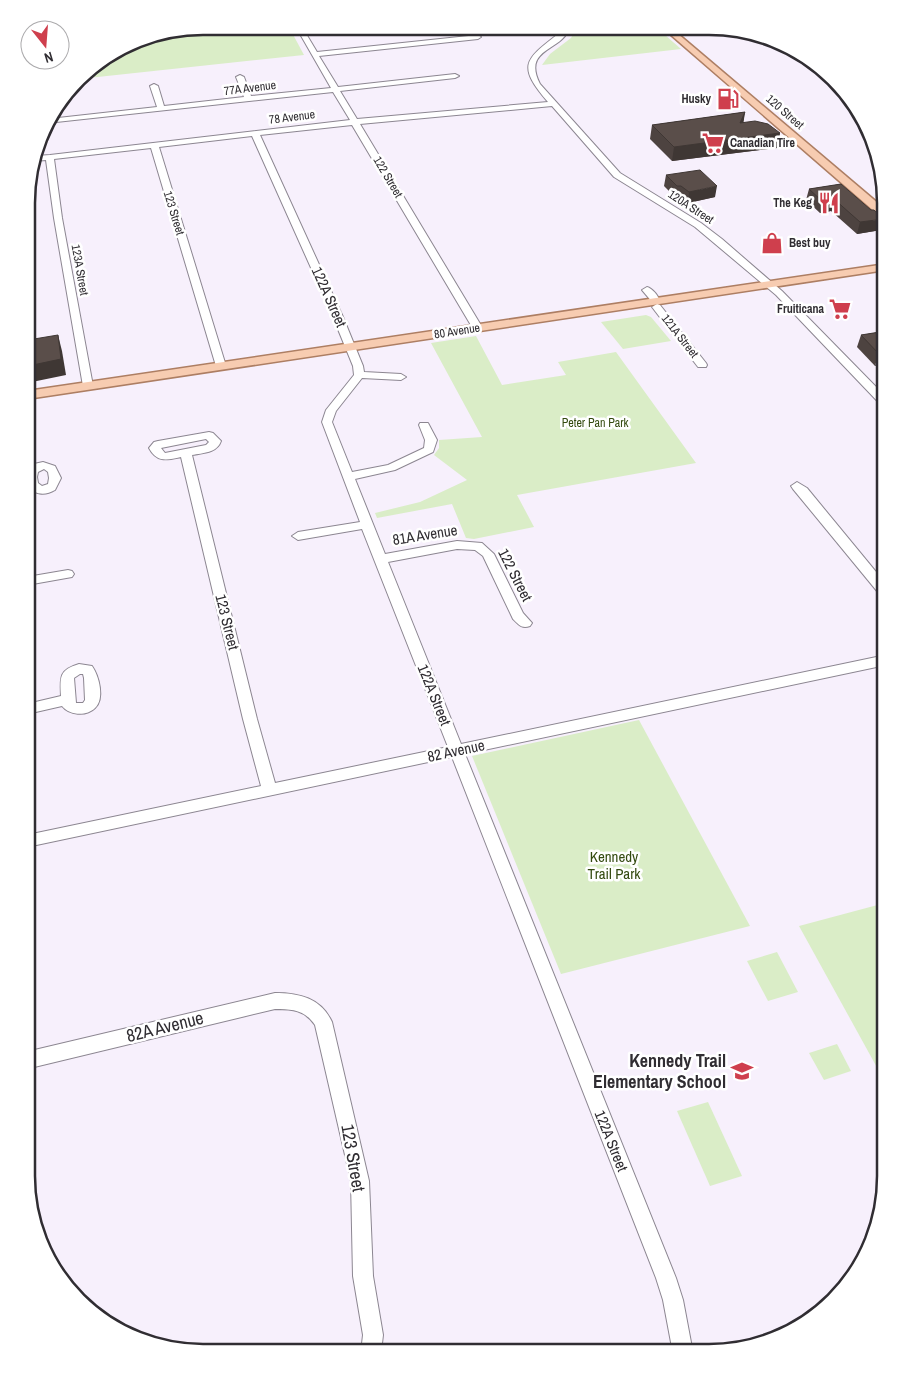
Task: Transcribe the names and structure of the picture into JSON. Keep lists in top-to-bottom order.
{
  "streets": {
    "main road": ["120 Street", "80 Avenue"],
    "street": [
      "77A Avenue",
      "78 Avenue",
      "122 Street",
      "120A Street",
      "123 Street",
      "123A Street",
      "122A Street",
      "121A Street",
      "81A Avenue",
      "82 Avenue",
      "82A Avenue"
    ]
  },
  "crossings": [
    ["77A Avenue", "122 Street"],
    ["78 Avenue", "122 Street"],
    ["78 Avenue", "120A Street"],
    ["78 Avenue", "123 Street"],
    ["78 Avenue", "123A Street"],
    ["78 Avenue", "122A Street"],
    ["122 Street", "80 Avenue"],
    ["122 Street", "81A Avenue"],
    ["120A Street", "80 Avenue"],
    ["123 Street", "80 Avenue"],
    ["123 Street", "82 Avenue"],
    ["123 Street", "82A Avenue"],
    ["123A Street", "80 Avenue"],
    ["122A Street", "80 Avenue"],
    ["122A Street", "81A Avenue"],
    ["122A Street", "82 Avenue"],
    ["80 Avenue", "121A Street"]
  ],
  "parks": ["Peter Pan Park", "Kennedy Trail Park"],
  "places": {
    "fuel station": ["Husky"],
    "supermarket": ["Canadian Tire", "Fruiticana"],
    "restaurant": ["The Keg"],
    "shop": ["Best buy"],
    "school or university": ["Kennedy Trail Elementary School"]
  },
  "north": "bottom"
}
